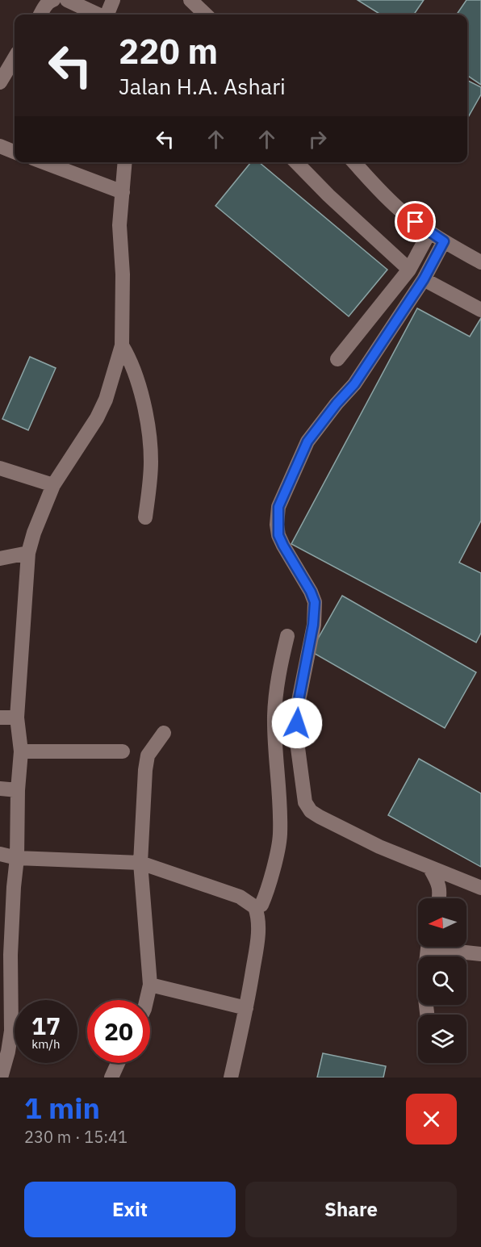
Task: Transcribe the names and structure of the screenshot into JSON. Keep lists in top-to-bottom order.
{
  "north": "left",
  "page": {
    "turn": ["220 m", "Jalan H.A. Ashari"],
    "speed": "17 km/h",
    "limit": "20",
    "heading": ["1 min", "230 m · 15:41"],
    "buttons": ["Exit", "Share"]
  }
}
